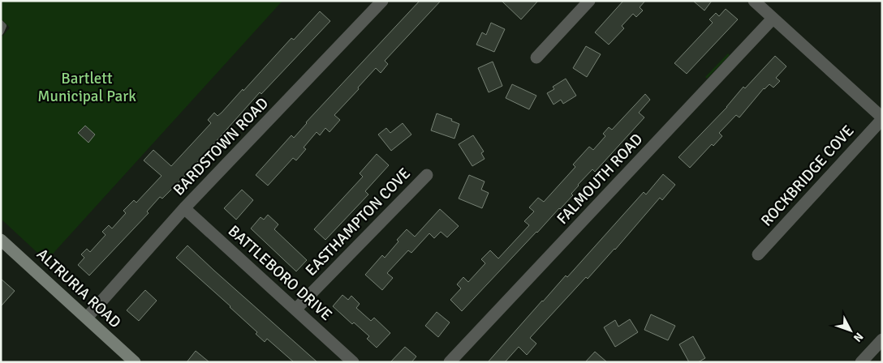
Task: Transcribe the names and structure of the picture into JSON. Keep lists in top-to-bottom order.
{
  "streets": {
    "street": [
      "BARDSTOWN ROAD",
      "ROCKBRIDGE COVE",
      "FALMOUTH ROAD",
      "EASTHAMPTON COVE",
      "BATTLEBORO DRIVE",
      "ALTRURIA ROAD"
    ]
  },
  "crossings": [
    ["BARDSTOWN ROAD", "BATTLEBORO DRIVE"],
    ["BARDSTOWN ROAD", "ALTRURIA ROAD"],
    ["EASTHAMPTON COVE", "BATTLEBORO DRIVE"]
  ],
  "parks": ["Bartlett Municipal Park"],
  "north": "bottom right"
}
